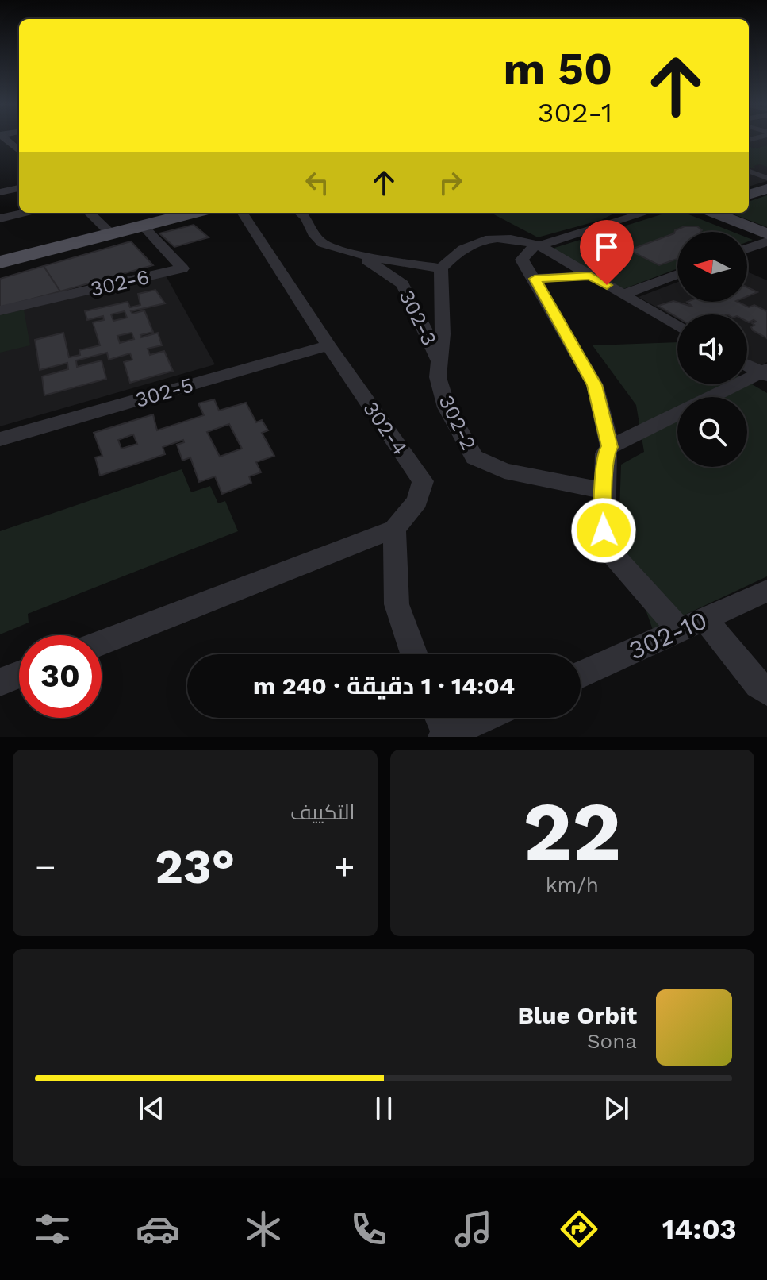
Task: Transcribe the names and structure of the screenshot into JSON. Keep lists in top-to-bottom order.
{
  "streets": {
    "street": [
      "302-6",
      "302-3",
      "302-5",
      "302-2",
      "302-4",
      "302-10"
    ]
  },
  "crossings": [
    ["302-3", "302-2"],
    ["302-5", "302-4"]
  ],
  "north": "left",
  "page": {
    "turn": ["50 m", "302-1"],
    "limit": "30",
    "trip": "14:04 · 1 دقيقة · 240 m",
    "tile": [
      ["22", "km/h"],
      "التكييف"
    ],
    "heat": ["−", "23°", "+"],
    "song": ["Blue Orbit", "Sona"],
    "tabs": "14:03"
  }
}
